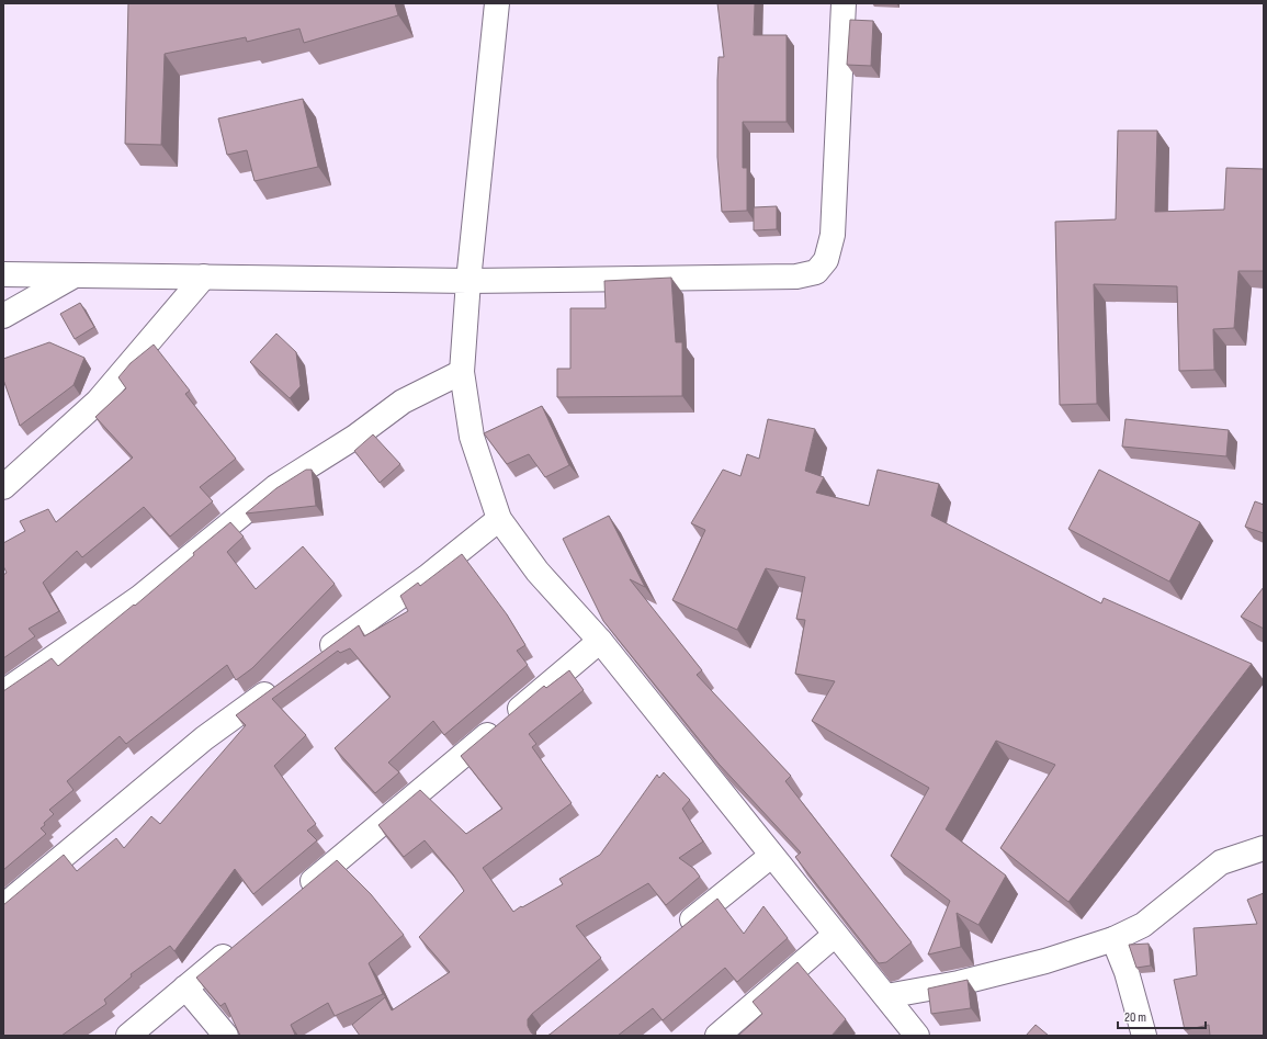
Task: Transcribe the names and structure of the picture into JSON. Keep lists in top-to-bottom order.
{
  "scale_bar": "20 m"
}
